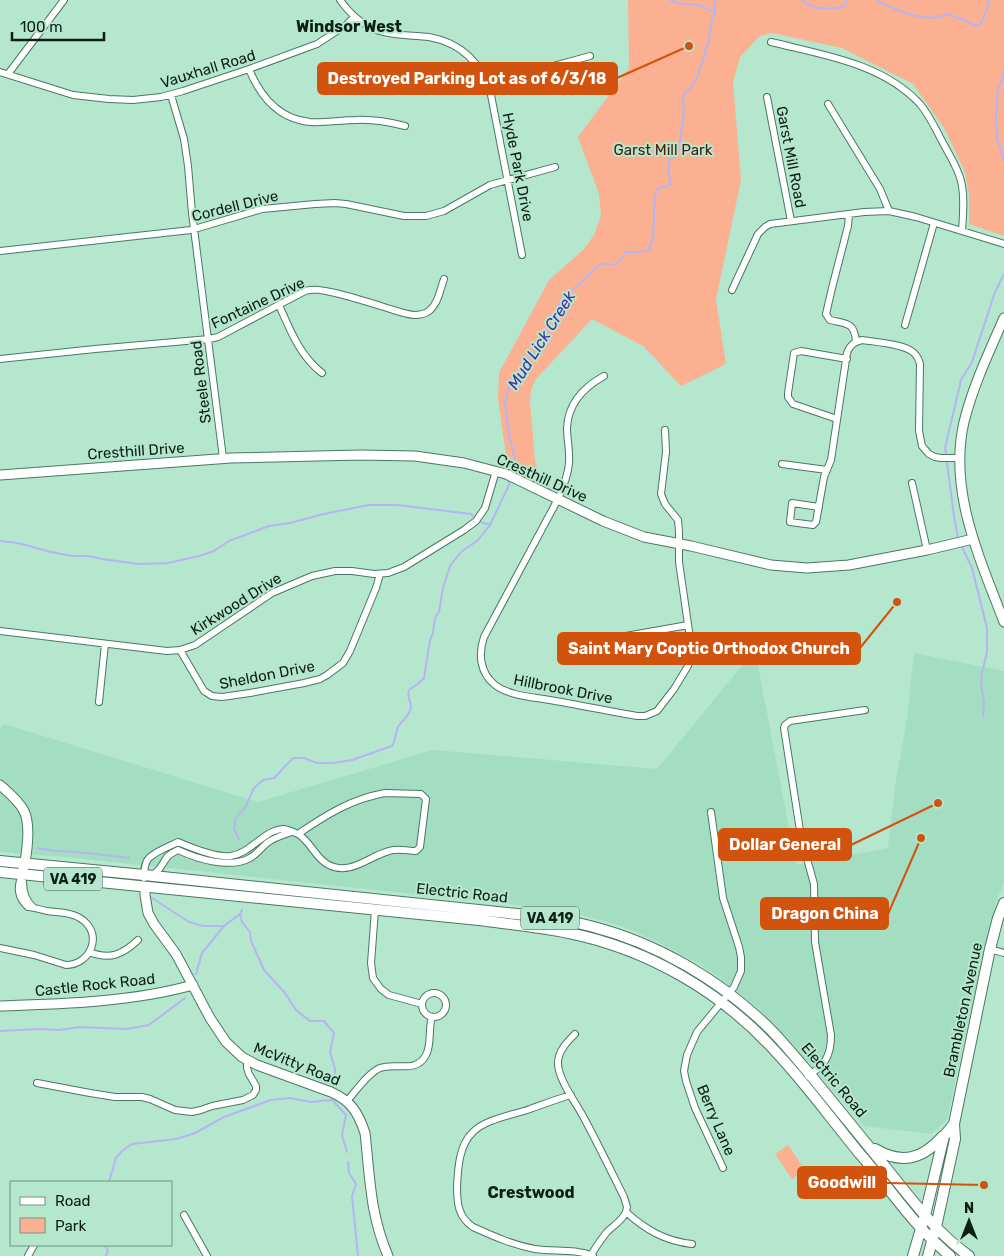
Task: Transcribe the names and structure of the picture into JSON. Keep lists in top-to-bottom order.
{
  "streets": {
    "main road": ["VA 419", "Electric Road", "Brambleton Avenue"],
    "street": [
      "Vauxhall Road",
      "Garst Mill Road",
      "Hyde Park Drive",
      "Cordell Drive",
      "Fontaine Drive",
      "Steele Road",
      "Cresthill Drive",
      "Kirkwood Drive",
      "Sheldon Drive",
      "Hillbrook Drive",
      "Castle Rock Road",
      "McVitty Road",
      "Berry Lane"
    ]
  },
  "crossings": [
    ["Vauxhall Road", "Hyde Park Drive"],
    ["Vauxhall Road", "Steele Road"],
    ["Hyde Park Drive", "Cordell Drive"],
    ["Cordell Drive", "Steele Road"],
    ["Fontaine Drive", "Steele Road"],
    ["Steele Road", "Cresthill Drive"],
    ["Cresthill Drive", "Kirkwood Drive"],
    ["Cresthill Drive", "Hillbrook Drive"],
    ["Kirkwood Drive", "Sheldon Drive"],
    ["Electric Road", "Brambleton Avenue"],
    ["Electric Road", "McVitty Road"],
    ["Electric Road", "Berry Lane"],
    ["Castle Rock Road", "McVitty Road"]
  ],
  "districts": ["Windsor West", "Crestwood"],
  "water": ["Mud Lick Creek"],
  "parks": ["Garst Mill Park"],
  "places": [
    "Destroyed Parking Lot as of 6/3/18",
    "Saint Mary Coptic Orthodox Church",
    "Dollar General",
    "Dragon China",
    "Goodwill"
  ],
  "legend": ["Road", "Park"],
  "scale_bar": "100 m",
  "north": "top"
}
